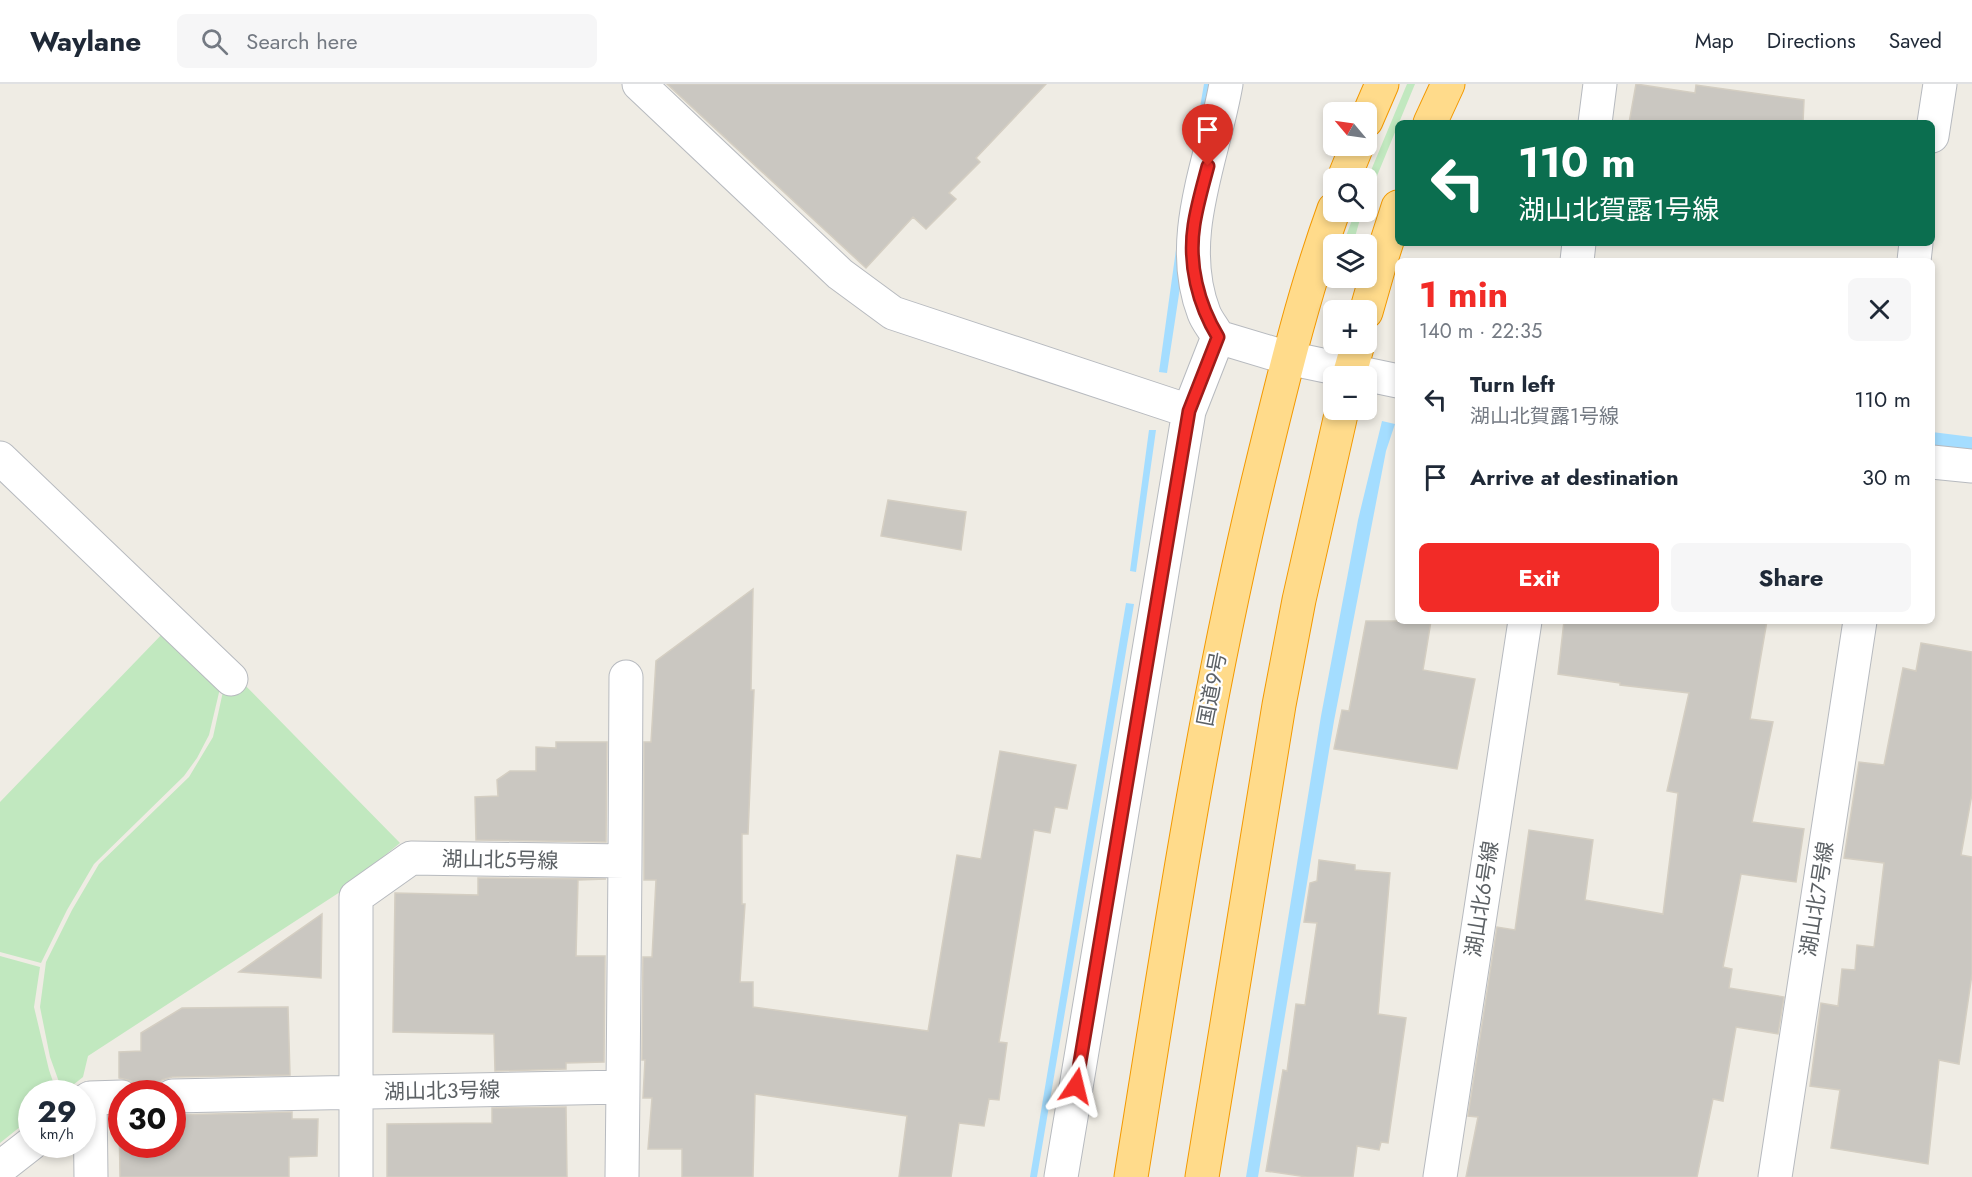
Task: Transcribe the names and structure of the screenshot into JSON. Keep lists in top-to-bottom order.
{
  "streets": {
    "highway": ["国道9号"],
    "street": [
      "湖山北5号線",
      "湖山北6号線",
      "湖山北7号線",
      "湖山北3号線"
    ]
  },
  "crossings": [
    ["湖山北5号線", "湖山北3号線"]
  ],
  "north": "top left",
  "page": {
    "header": "Waylane",
    "search": "Search here",
    "nav": ["Map", "Directions", "Saved"],
    "map_buttons": ["+", "−"],
    "turn": ["110 m", "湖山北賀露1号線"],
    "heading": ["1 min", "140 m · 22:35"],
    "list": [
      {
        "name": "Turn left",
        "note": "湖山北賀露1号線",
        "value": "110 m"
      },
      {
        "name": "Arrive at destination",
        "value": "30 m"
      }
    ],
    "buttons": ["Exit", "Share"],
    "speed": "29 km/h",
    "limit": "30"
  }
}
